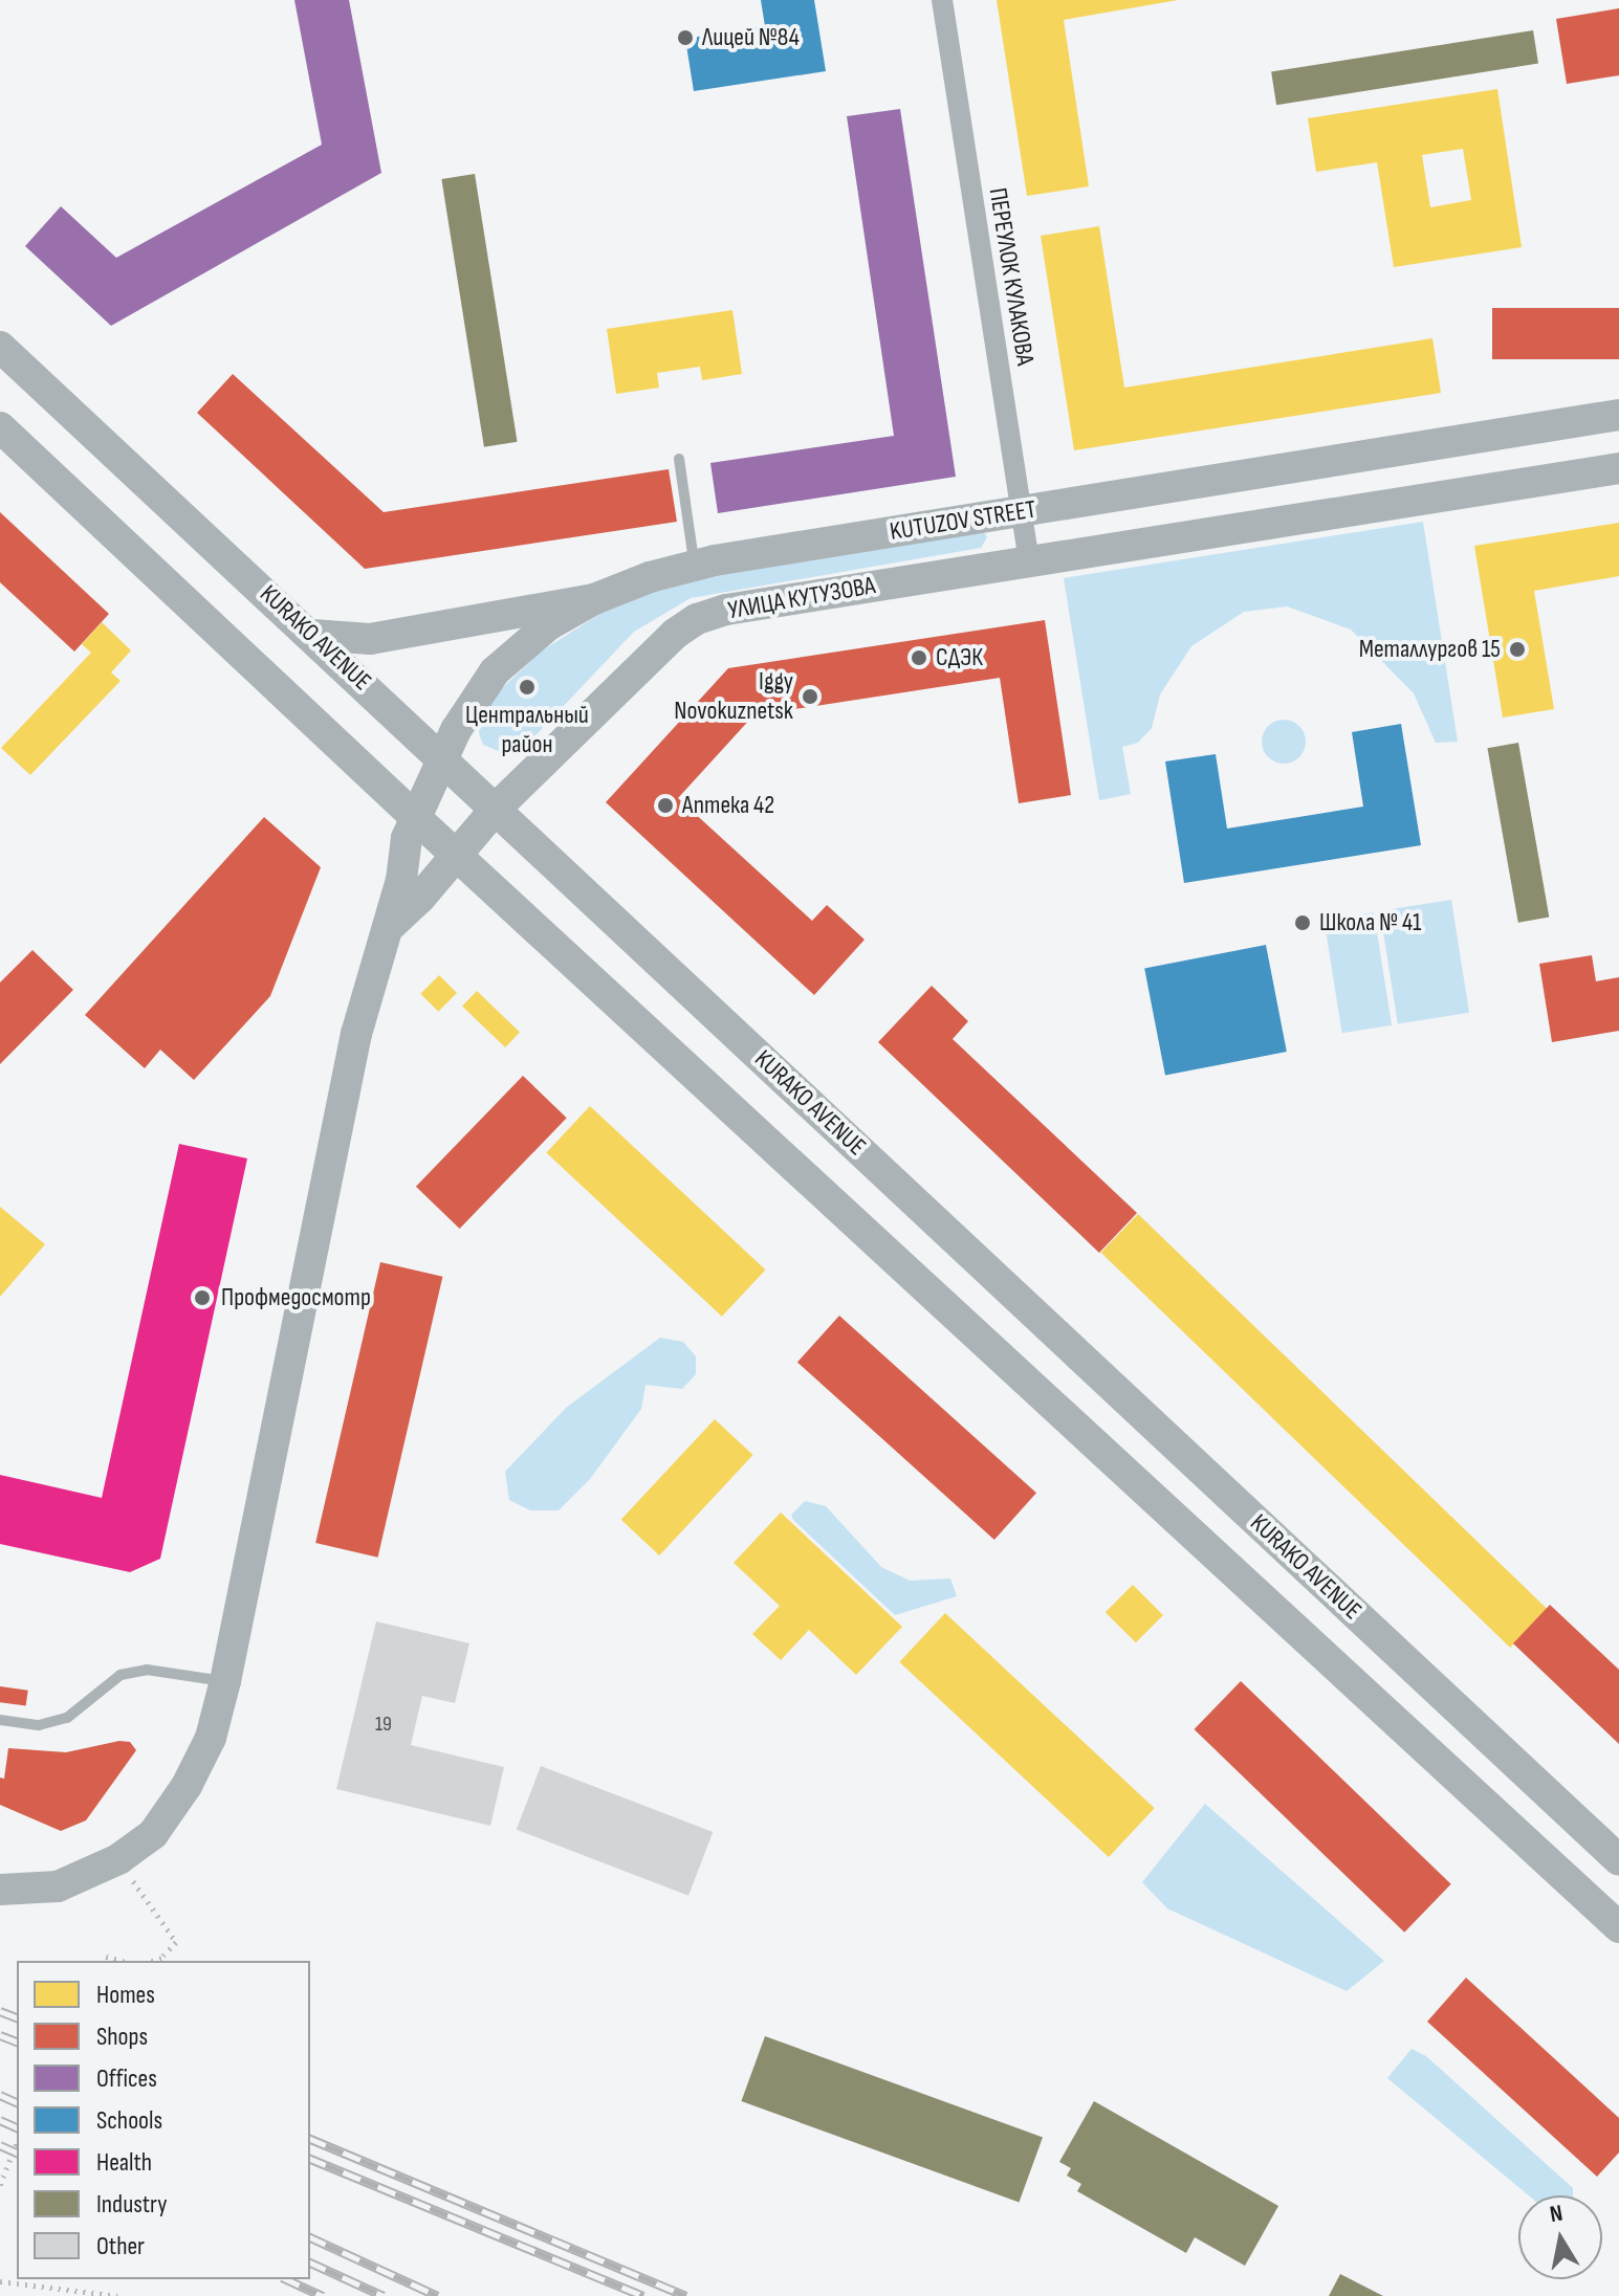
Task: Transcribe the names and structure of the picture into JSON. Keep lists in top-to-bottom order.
{
  "streets": {
    "main road": ["KUTUZOV STREET", "УЛИЦА КУТУЗОВА", "KURAKO AVENUE"],
    "street": ["ПЕРЕУЛОК КУЛАКОВА"]
  },
  "crossings": [
    ["ПЕРЕУЛОК КУЛАКОВА", "KUTUZOV STREET"],
    ["ПЕРЕУЛОК КУЛАКОВА", "УЛИЦА КУТУЗОВА"],
    ["KUTUZOV STREET", "УЛИЦА КУТУЗОВА"],
    ["KUTUZOV STREET", "KURAKO AVENUE"],
    ["УЛИЦА КУТУЗОВА", "KURAKO AVENUE"]
  ],
  "places": [
    "Лицей №84",
    "Металлургов 15",
    "СДЭК",
    "Центральный район",
    "Iggy Novokuznetsk",
    "Аптека 42",
    "Школа № 41",
    "Профмедосмотр"
  ],
  "house_numbers": ["19"],
  "legend": [
    "Homes",
    "Shops",
    "Offices",
    "Schools",
    "Health",
    "Industry",
    "Other"
  ],
  "north": "top"
}
